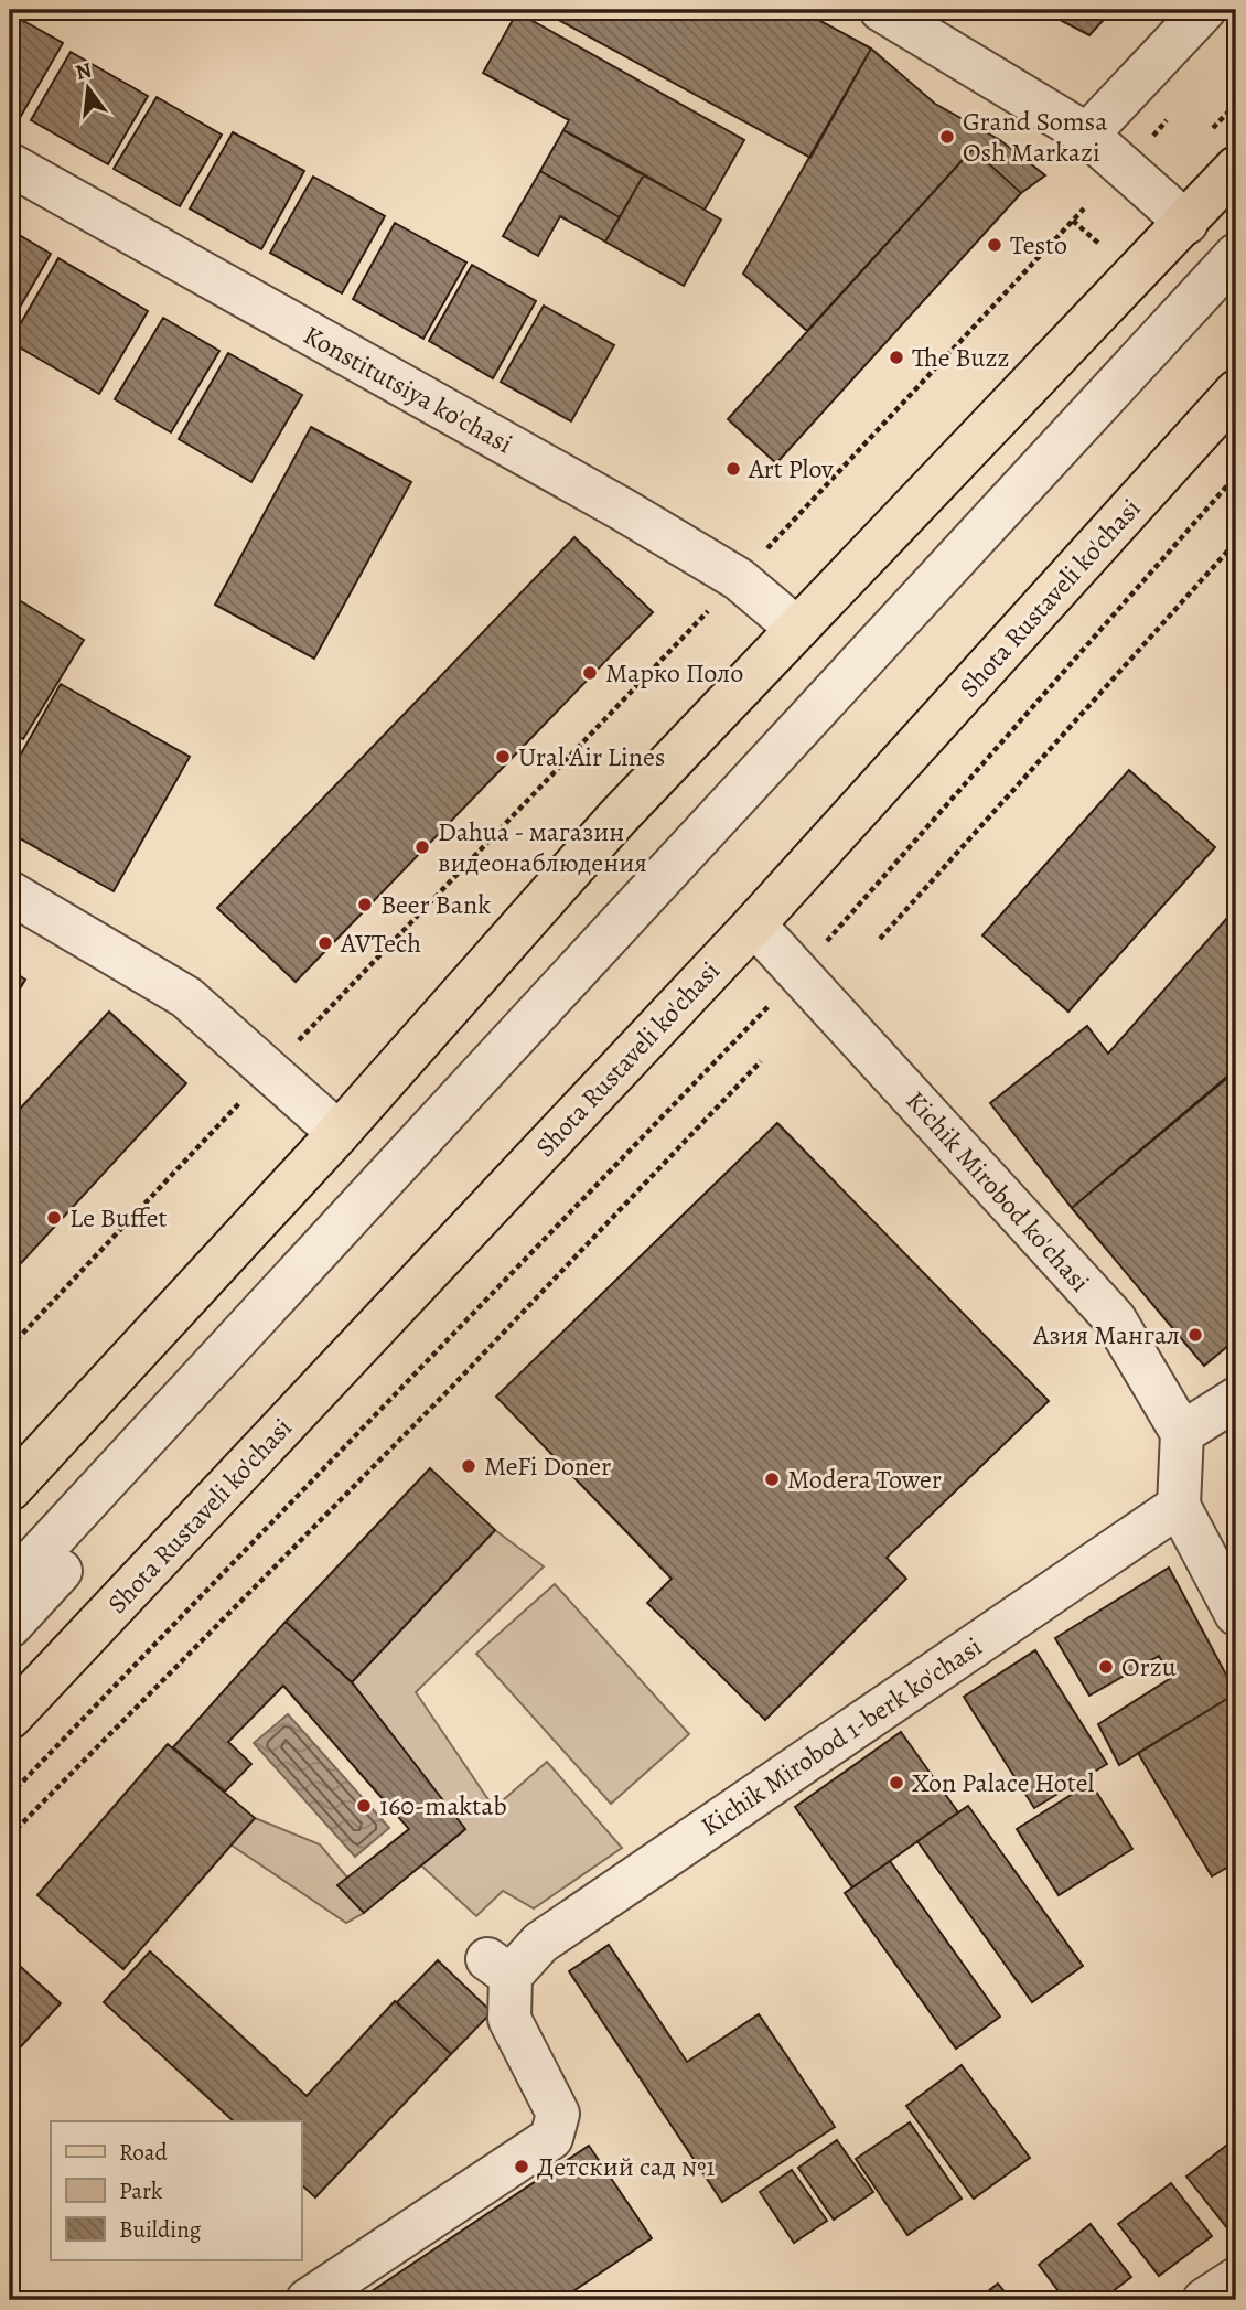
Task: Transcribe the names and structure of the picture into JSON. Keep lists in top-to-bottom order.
{
  "streets": {
    "main road": ["Shota Rustaveli ko'chasi"],
    "street": ["Konstitutsiya ko'chasi", "Kichik Mirobod ko'chasi", "Kichik Mirobod 1-berk ko'chasi"]
  },
  "crossings": [
    ["Shota Rustaveli ko'chasi", "Kichik Mirobod ko'chasi"]
  ],
  "places": [
    "Grand Somsa Osh Markazi",
    "Testo",
    "The Buzz",
    "Art Plov",
    "Марко Поло",
    "Ural Air Lines",
    "Dahua - магазин видеонаблюдения",
    "Beer Bank",
    "AVTech",
    "Le Buffet",
    "Азия Мангал",
    "MeFi Doner",
    "Modera Tower",
    "Orzu",
    "Xon Palace Hotel",
    "160-maktab",
    "Детский сад №1"
  ],
  "legend": ["Road", "Park", "Building"],
  "north": "top"
}
